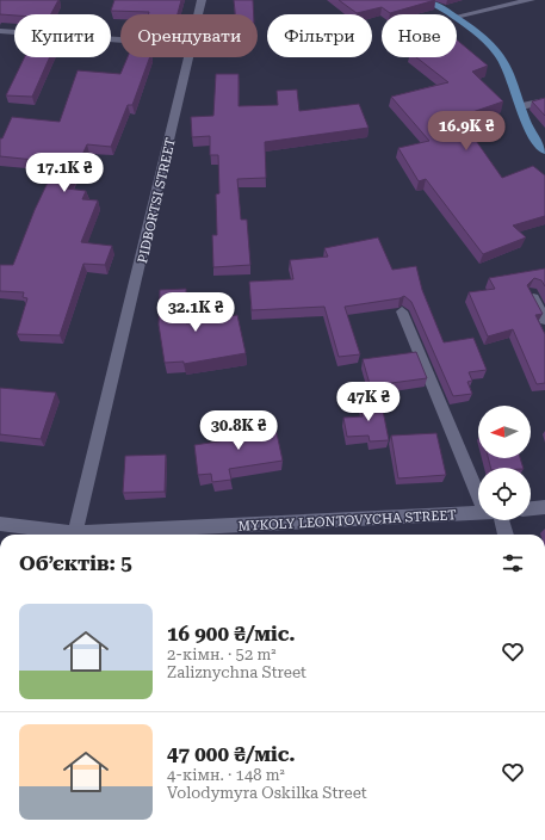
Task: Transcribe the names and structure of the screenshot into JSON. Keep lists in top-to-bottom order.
{
  "streets": {
    "street": ["PIDBORTSI STREET", "MYKOLY LEONTOVYCHA STREET"]
  },
  "north": "left",
  "page": {
    "chip": [
      "Купити",
      "Орендувати",
      "Фільтри",
      "Нове"
    ],
    "price": [
      "16.9K ₴",
      "17.1K ₴",
      "32.1K ₴",
      "47K ₴",
      "30.8K ₴"
    ],
    "heading": "Об’єктів: 5",
    "list": [
      {
        "name": "16 900 ₴/міс.",
        "note": "2-кімн. · 52 m² · Zaliznychna Street"
      },
      {
        "name": "47 000 ₴/міс.",
        "note": "4-кімн. · 148 m² · Volodymyra Oskilka Street"
      }
    ]
  }
}
